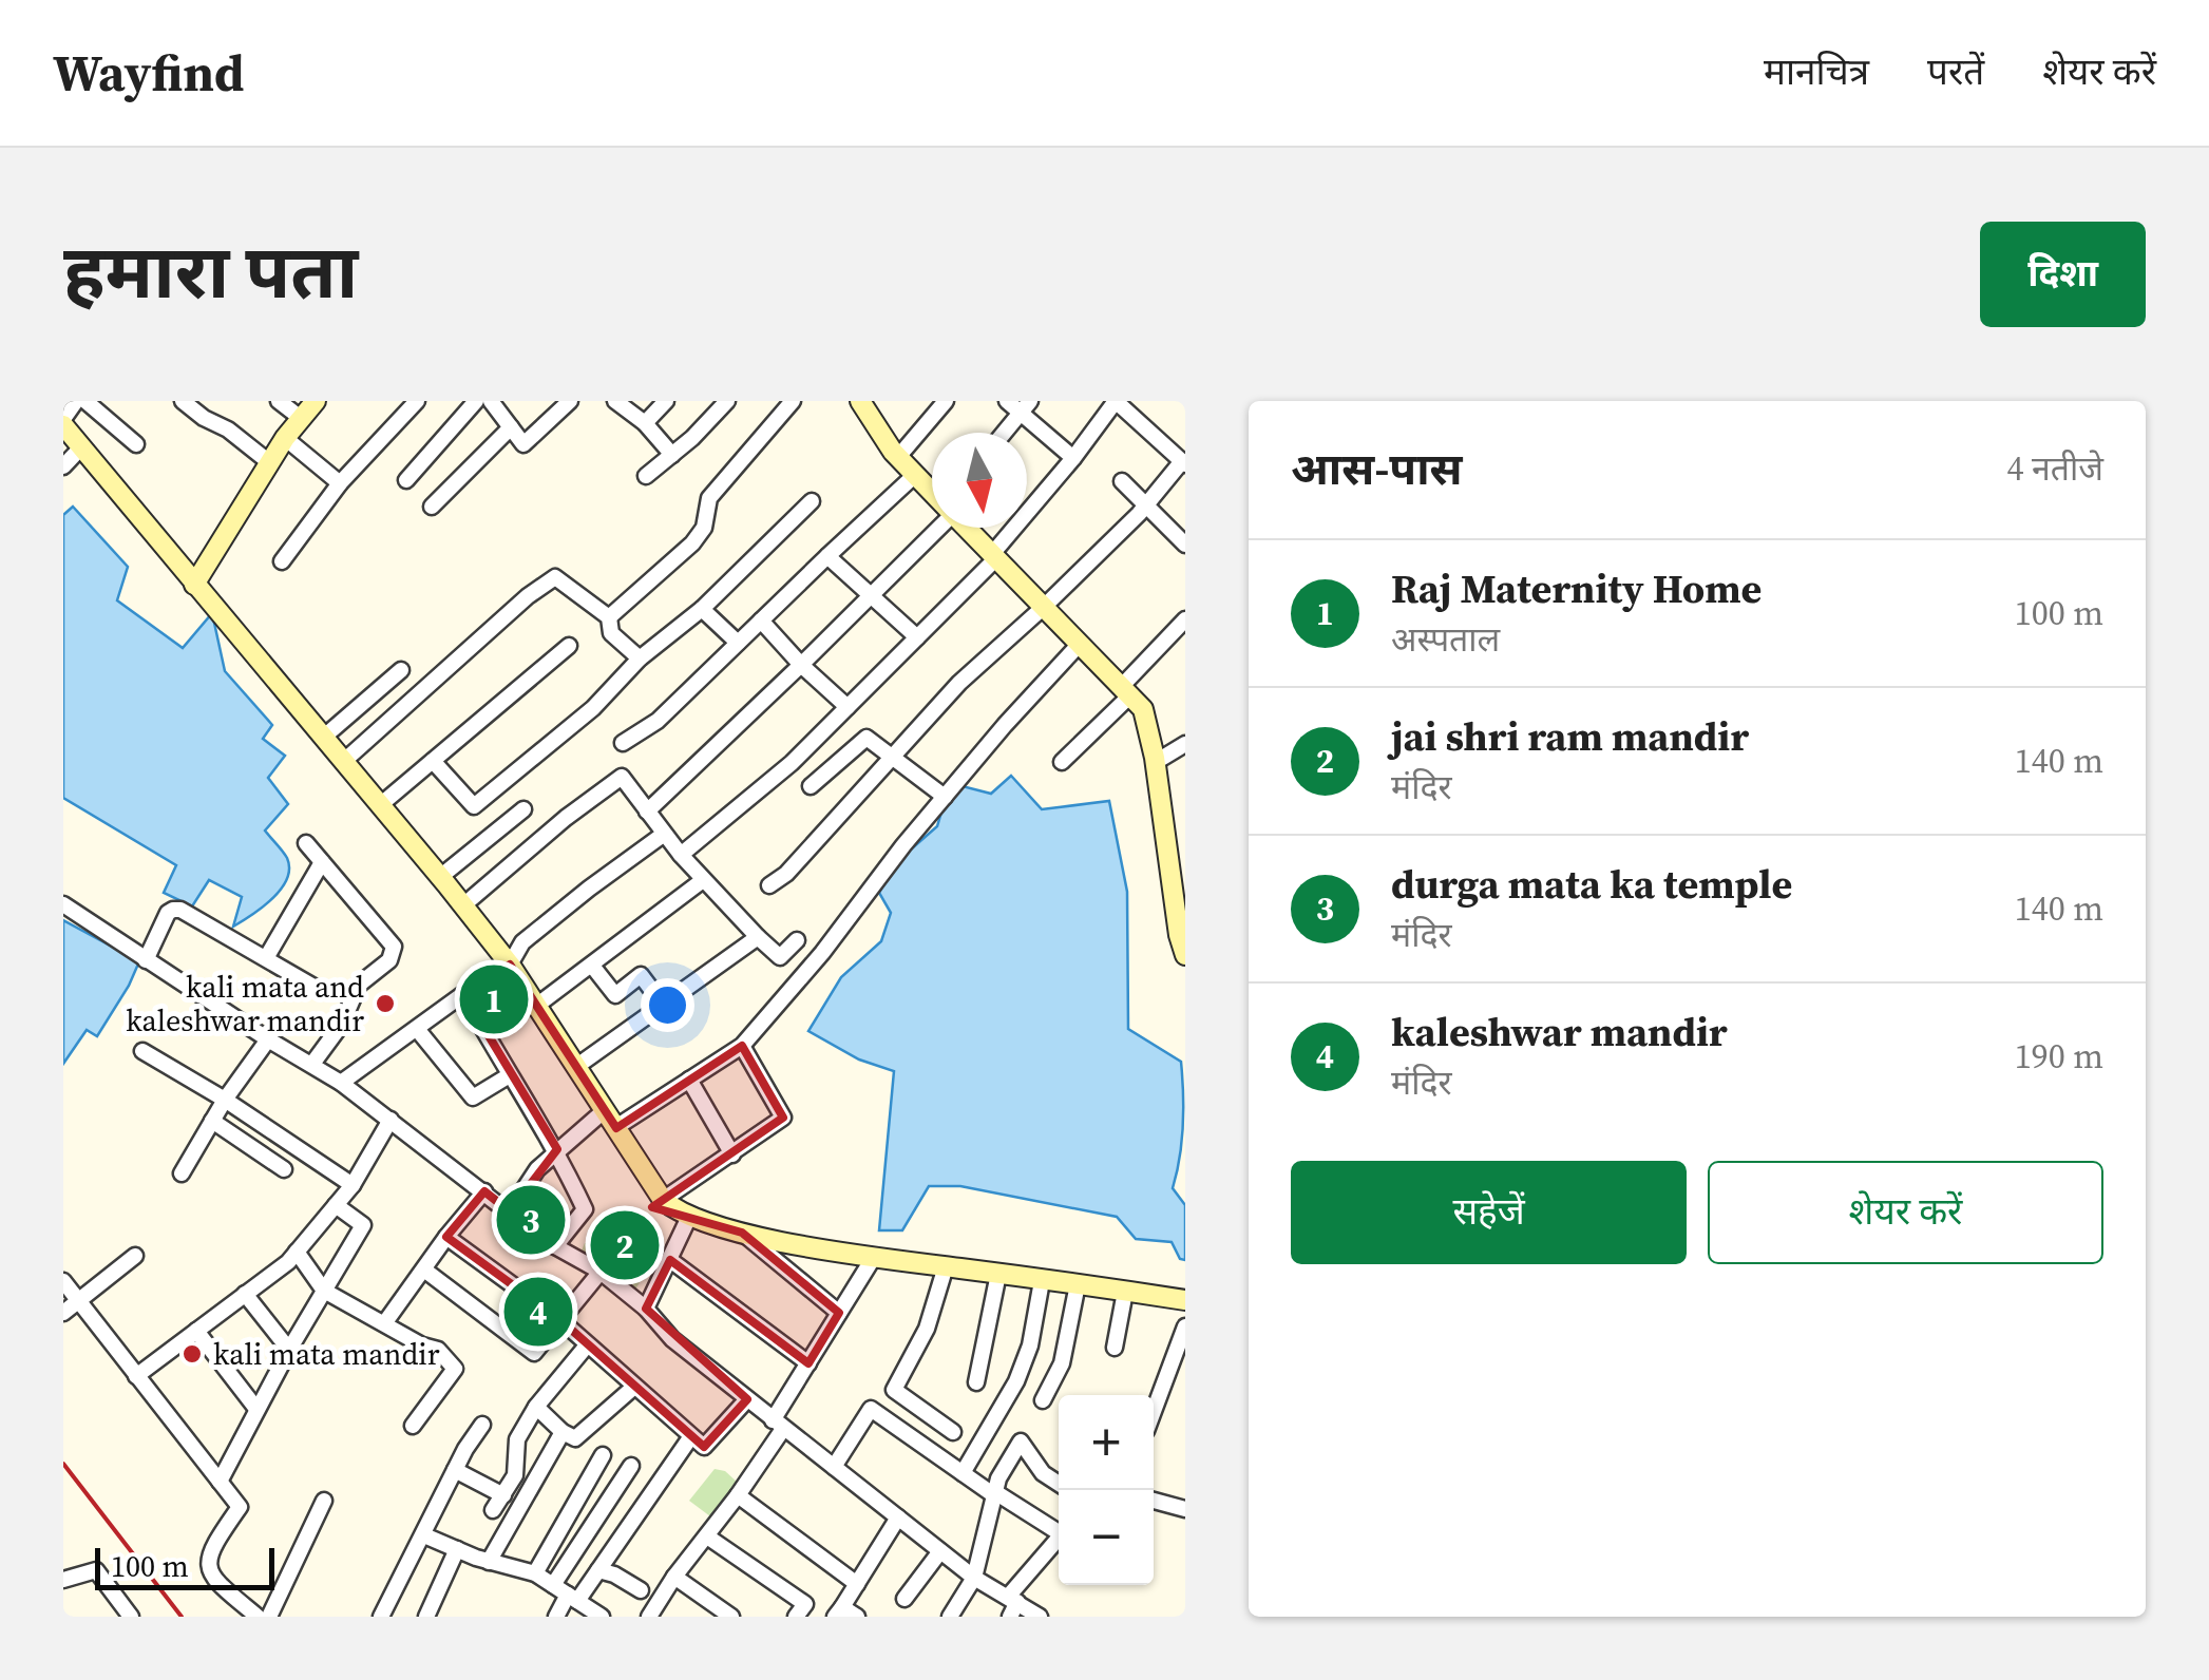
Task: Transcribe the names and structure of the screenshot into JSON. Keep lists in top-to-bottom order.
{
  "places": ["kali mata and kaleshwar mandir", "kali mata mandir"],
  "scale_bar": "100 m",
  "north": "bottom",
  "page": {
    "header": "Wayfind",
    "nav": ["मानचित्र", "परतें", "शेयर करें"],
    "title": "हमारा पता",
    "buttons": [
      "दिशा",
      ["सहेजें", "शेयर करें"]
    ],
    "heading": ["आस-पास", "4 नतीजे"],
    "list": [
      {
        "mark": "1",
        "name": "Raj Maternity Home",
        "note": "अस्पताल",
        "value": "100 m"
      },
      {
        "mark": "2",
        "name": "jai shri ram mandir",
        "note": "मंदिर",
        "value": "140 m"
      },
      {
        "mark": "3",
        "name": "durga mata ka temple",
        "note": "मंदिर",
        "value": "140 m"
      },
      {
        "mark": "4",
        "name": "kaleshwar mandir",
        "note": "मंदिर",
        "value": "190 m"
      }
    ],
    "pins": [
      "1",
      "3",
      "2",
      "4"
    ],
    "map_buttons": ["+", "−"],
    "scale": "100 m"
  }
}
